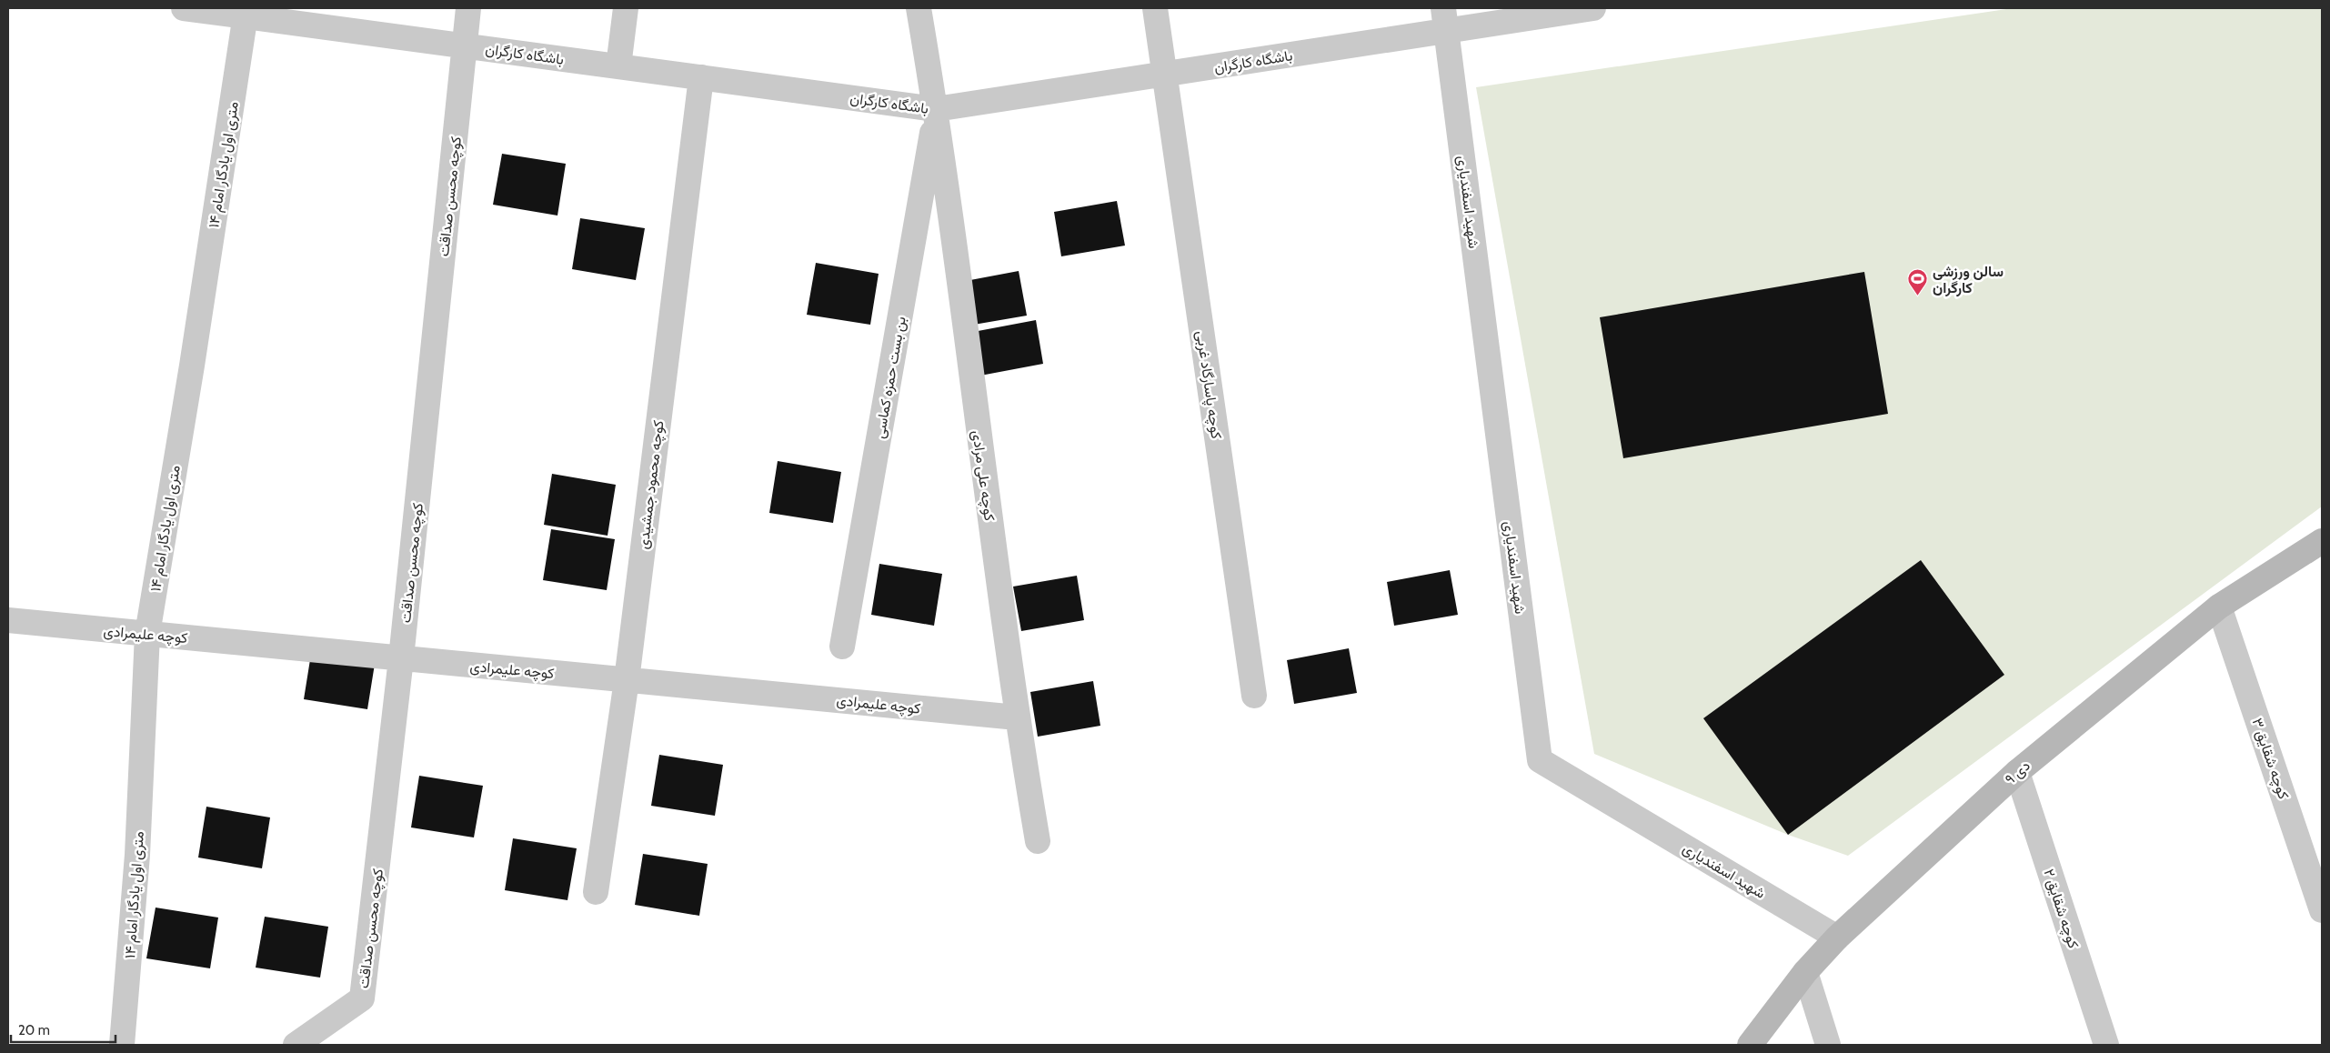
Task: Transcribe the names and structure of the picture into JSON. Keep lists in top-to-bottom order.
{
  "streets": {
    "street": [
      "باشگاه کارگران",
      "۱۴ متری اول یادگار امام",
      "کوچه محسن صداقت",
      "شهید اسفندیاری",
      "بن بست حمزه کماسی",
      "کوچه پاسارگاد غربی",
      "کوچه علی مرادی",
      "کوچه محمود جمشیدی",
      "کوچه علیمرادی",
      "کوچه شقایق ۳",
      "۹ دی",
      "کوچه شقایق ۲"
    ]
  },
  "crossings": [
    ["باشگاه کارگران", "۱۴ متری اول یادگار امام"],
    ["باشگاه کارگران", "کوچه محسن صداقت"],
    ["باشگاه کارگران", "شهید اسفندیاری"],
    ["باشگاه کارگران", "بن بست حمزه کماسی"],
    ["باشگاه کارگران", "کوچه پاسارگاد غربی"],
    ["باشگاه کارگران", "کوچه علی مرادی"],
    ["باشگاه کارگران", "کوچه محمود جمشیدی"],
    ["۱۴ متری اول یادگار امام", "کوچه علیمرادی"],
    ["کوچه محسن صداقت", "کوچه علیمرادی"],
    ["شهید اسفندیاری", "۹ دی"],
    ["بن بست حمزه کماسی", "کوچه علی مرادی"],
    ["کوچه علی مرادی", "کوچه علیمرادی"],
    ["کوچه محمود جمشیدی", "کوچه علیمرادی"],
    ["کوچه شقایق ۳", "۹ دی"],
    ["۹ دی", "کوچه شقایق ۲"]
  ],
  "places": {
    "sports": ["سالن ورزشی کارگران"]
  },
  "scale_bar": "20 m"
}
